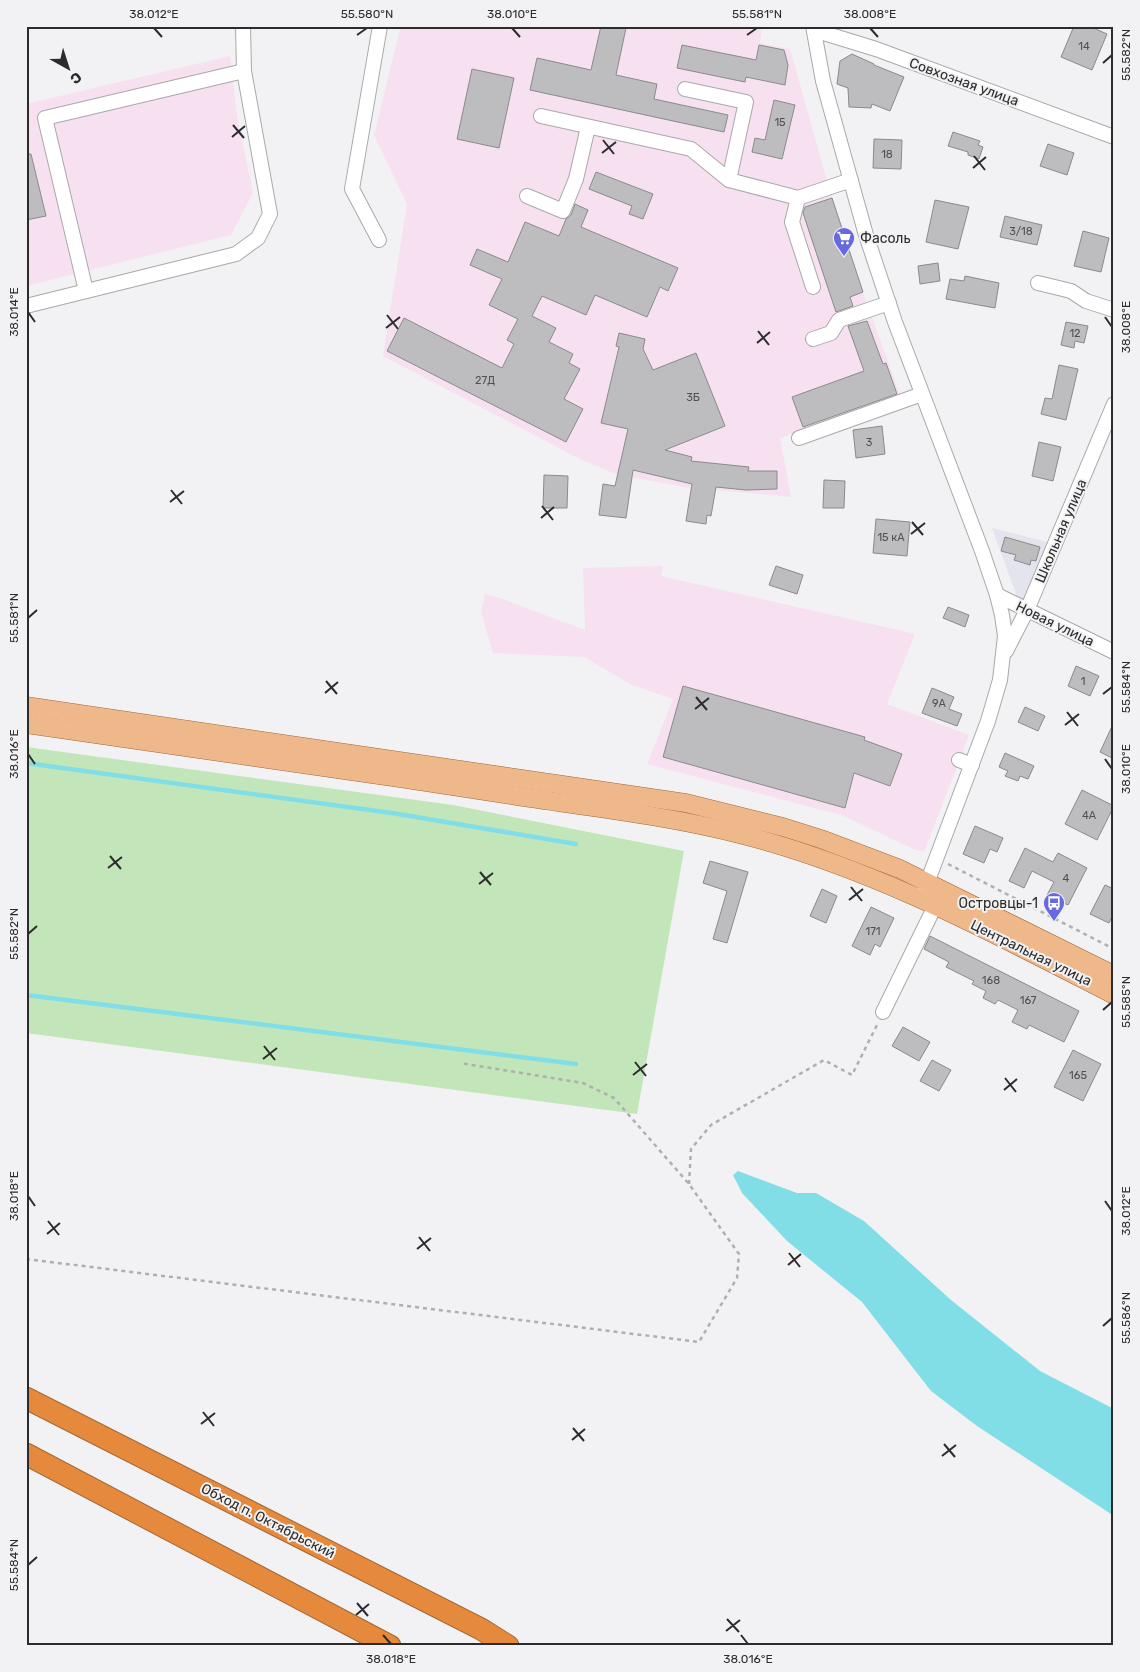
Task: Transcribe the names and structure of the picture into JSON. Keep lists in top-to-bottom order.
{
  "streets": {
    "highway": ["Обход п. Октябрьский"],
    "main road": ["Центральная улица"],
    "street": ["Совхозная улица", "Школьная улица", "Новая улица"]
  },
  "crossings": [
    ["Школьная улица", "Новая улица"]
  ],
  "places": {
    "supermarket": ["Фасоль"],
    "bus stop": ["Островцы-1"]
  },
  "house_numbers": [
    "14",
    "15",
    "18",
    "3/18",
    "12",
    "27Д",
    "3Б",
    "3",
    "15 кА",
    "1",
    "9А",
    "4А",
    "4",
    "171",
    "168",
    "167",
    "165"
  ],
  "north": "bottom right",
  "coordinates": [
    "38.012°E",
    "55.580°N",
    "38.010°E",
    "55.581°N",
    "38.008°E",
    "55.582°N",
    "38.014°E",
    "55.584°N",
    "38.016°E",
    "55.585°N",
    "38.018°E",
    "55.586°N"
  ]
}
